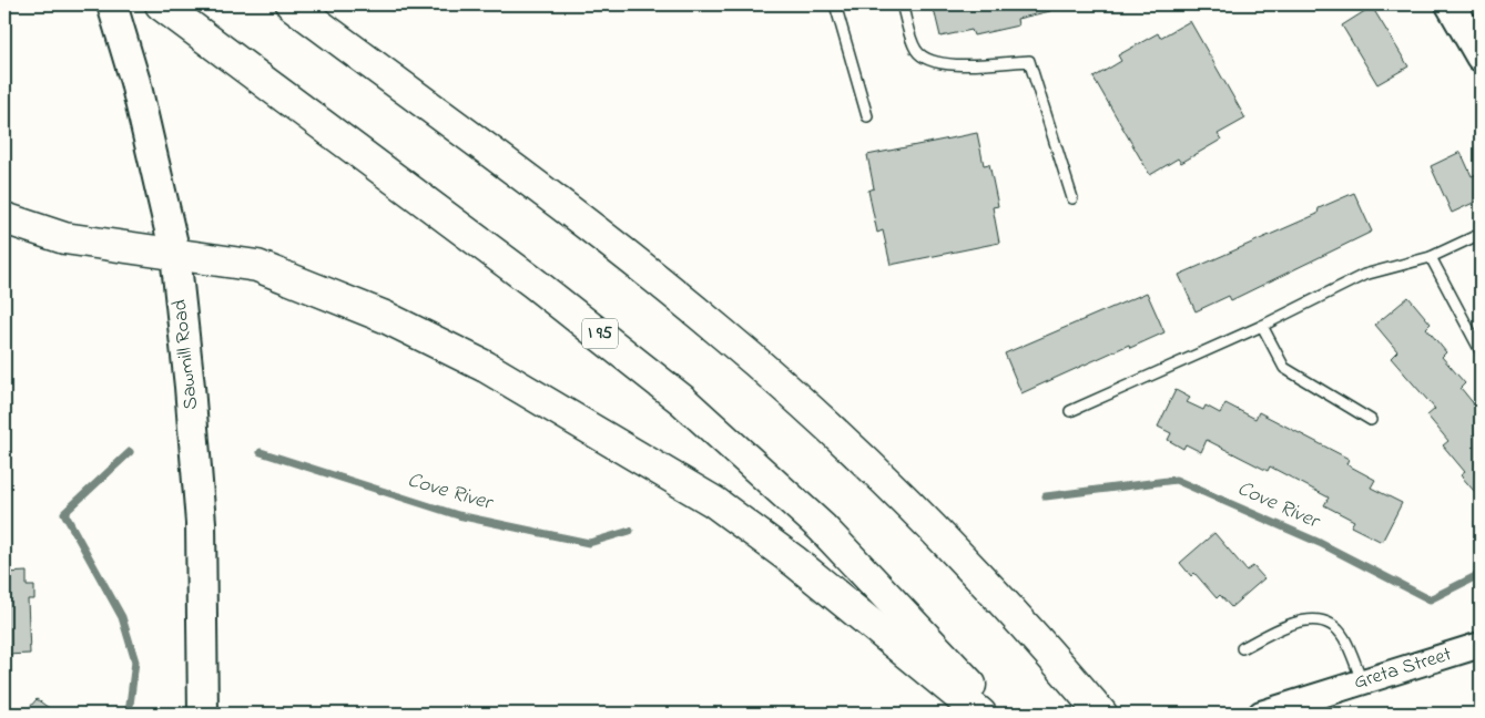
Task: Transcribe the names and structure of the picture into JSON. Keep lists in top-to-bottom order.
{
  "streets": {
    "highway": ["I 95"],
    "main road": ["Sawmill Road"],
    "street": ["Greta Street"]
  },
  "water": ["Cove River"]
}
